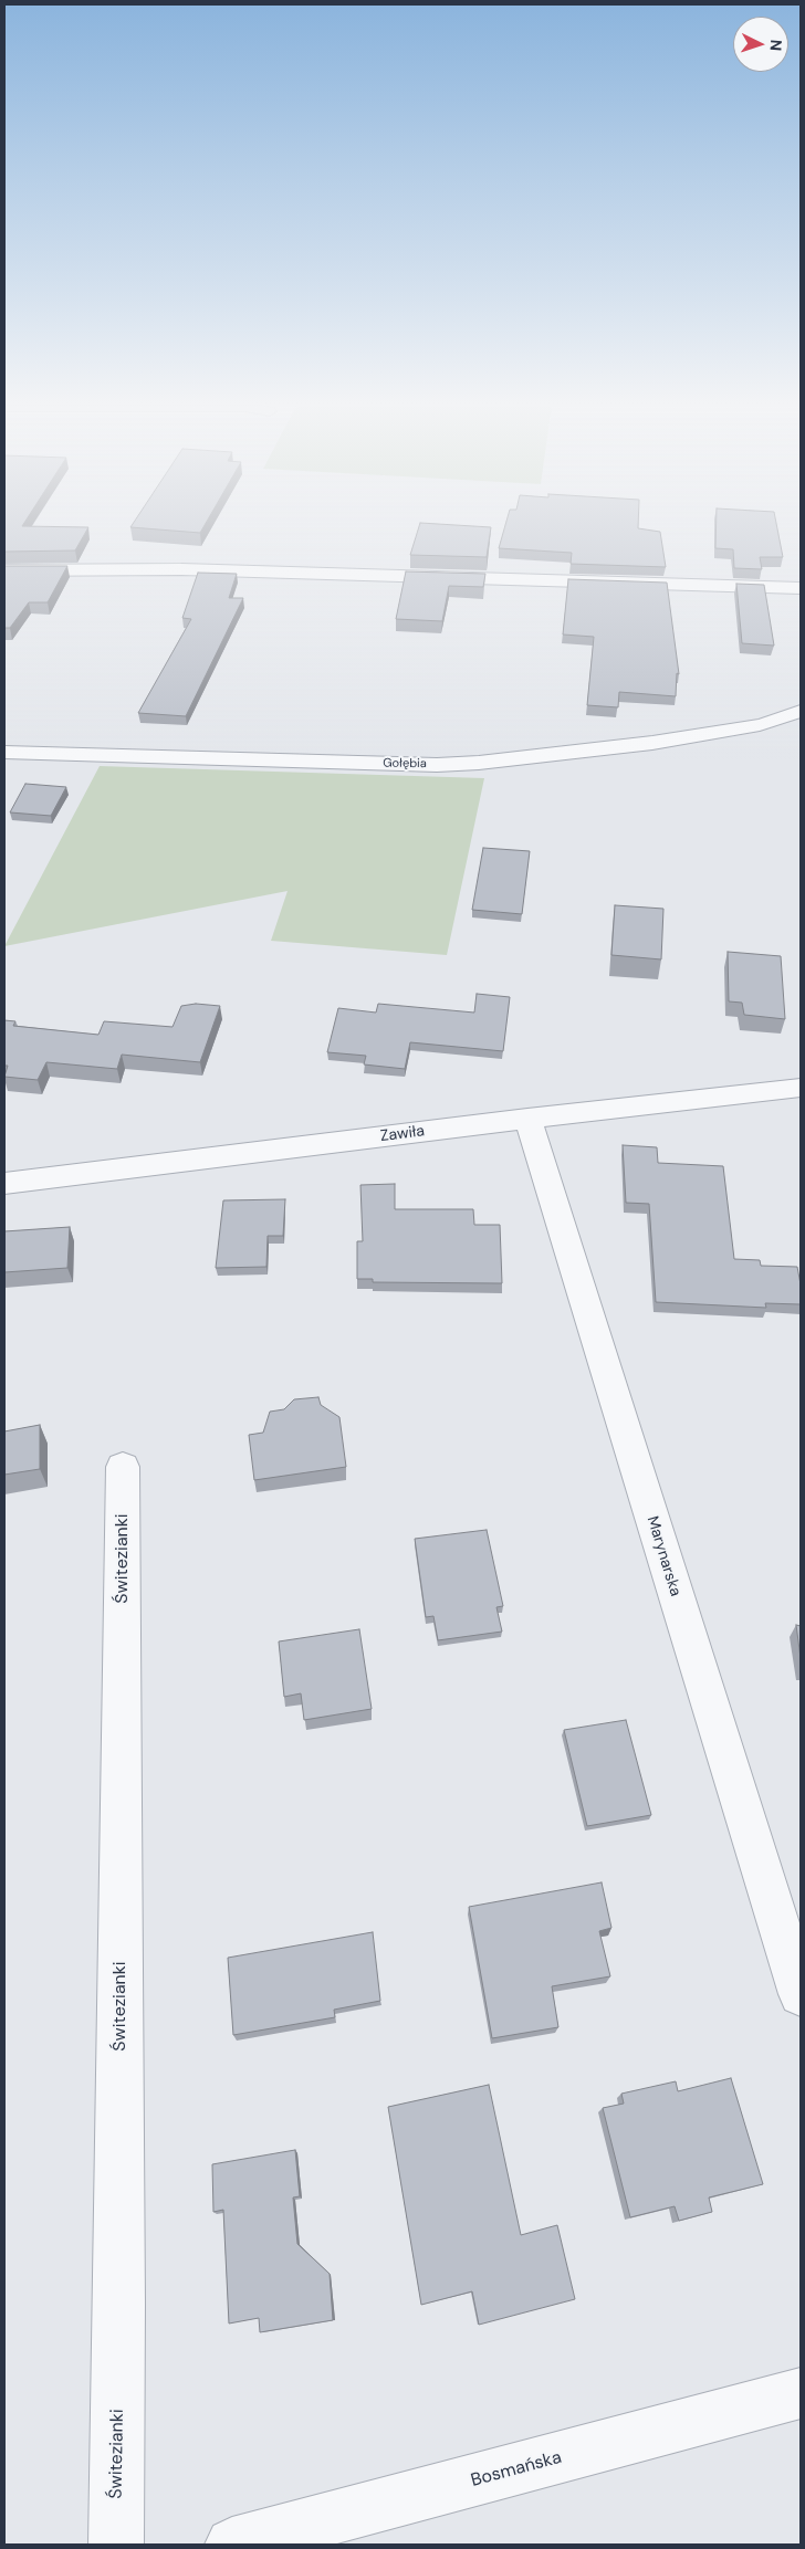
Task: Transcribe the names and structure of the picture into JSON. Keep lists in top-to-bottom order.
{
  "streets": {
    "street": [
      "Gołębia",
      "Zawiła",
      "Marynarska",
      "Świtezianki",
      "Bosmańska"
    ]
  },
  "crossings": [
    ["Zawiła", "Marynarska"]
  ],
  "north": "right"
}
